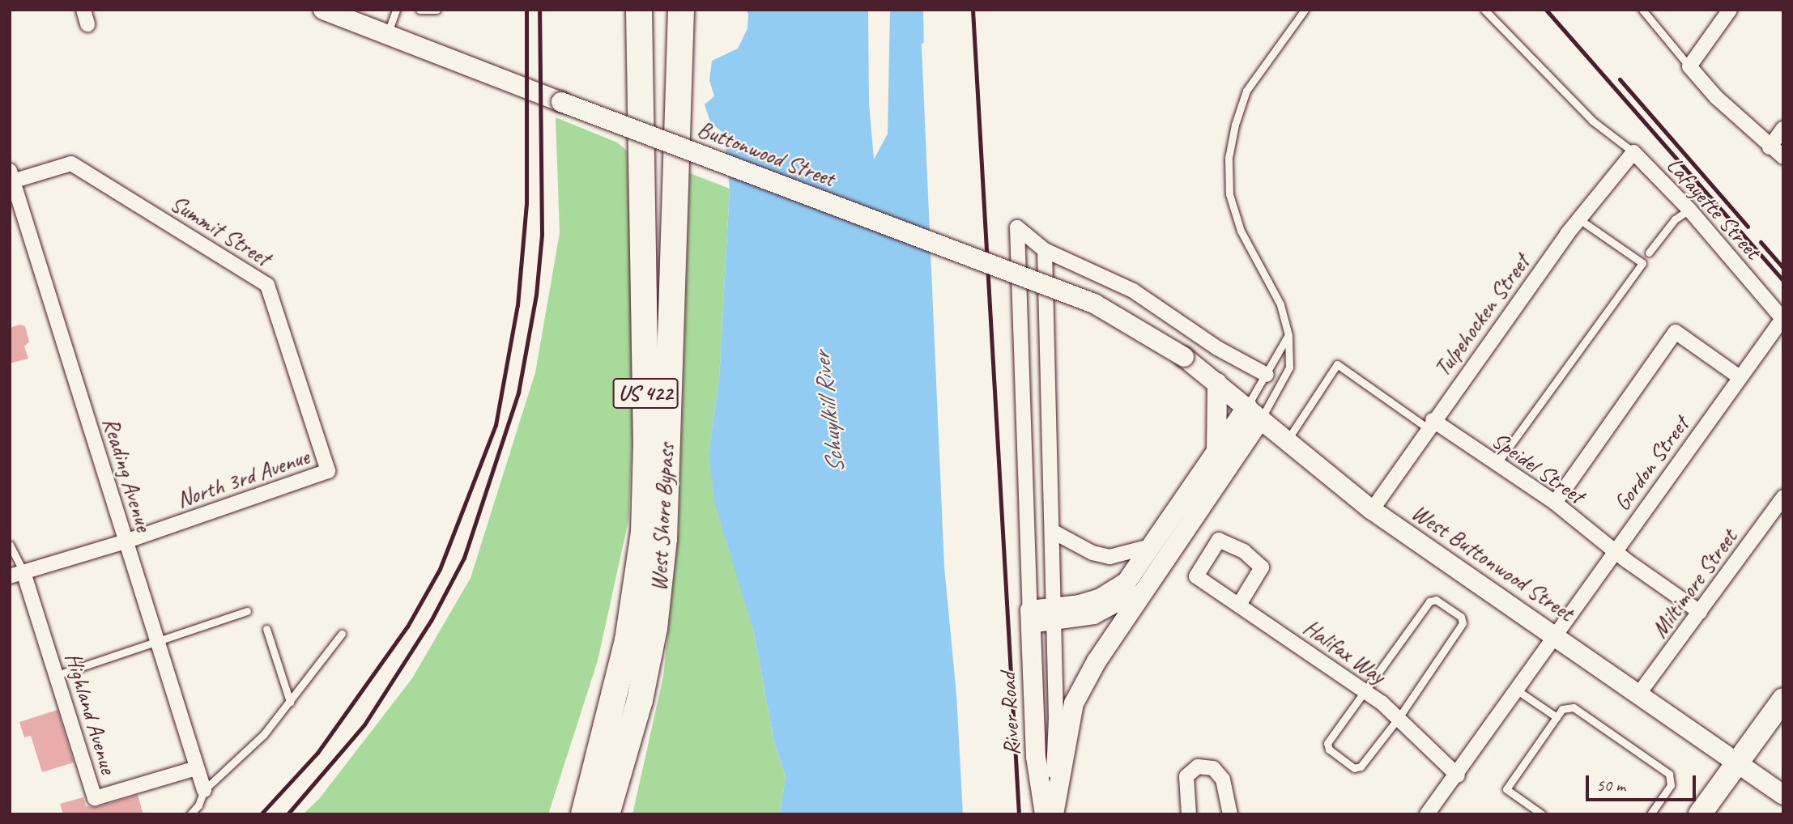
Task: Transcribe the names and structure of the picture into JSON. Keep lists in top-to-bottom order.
{
  "streets": {
    "highway": ["US 422", "West Shore Bypass"],
    "street": [
      "Buttonwood Street",
      "Lafayette Street",
      "Summit Street",
      "Tulpehocken Street",
      "Gordon Street",
      "Speidel Street",
      "Reading Avenue",
      "North 3rd Avenue",
      "West Buttonwood Street",
      "Miltimore Street",
      "Halifax Way",
      "Highland Avenue",
      "River Road"
    ]
  },
  "crossings": [
    ["Buttonwood Street", "West Buttonwood Street"],
    ["Lafayette Street", "Tulpehocken Street"],
    ["Lafayette Street", "Gordon Street"],
    ["Summit Street", "Reading Avenue"],
    ["Summit Street", "North 3rd Avenue"],
    ["Tulpehocken Street", "Speidel Street"],
    ["Tulpehocken Street", "West Buttonwood Street"],
    ["Gordon Street", "Speidel Street"],
    ["Gordon Street", "West Buttonwood Street"],
    ["Gordon Street", "Halifax Way"],
    ["Speidel Street", "Miltimore Street"],
    ["Reading Avenue", "North 3rd Avenue"],
    ["Reading Avenue", "Highland Avenue"],
    ["North 3rd Avenue", "Highland Avenue"],
    ["West Buttonwood Street", "Miltimore Street"]
  ],
  "water": ["Schuylkill River"],
  "scale_bar": "50 m"
}
